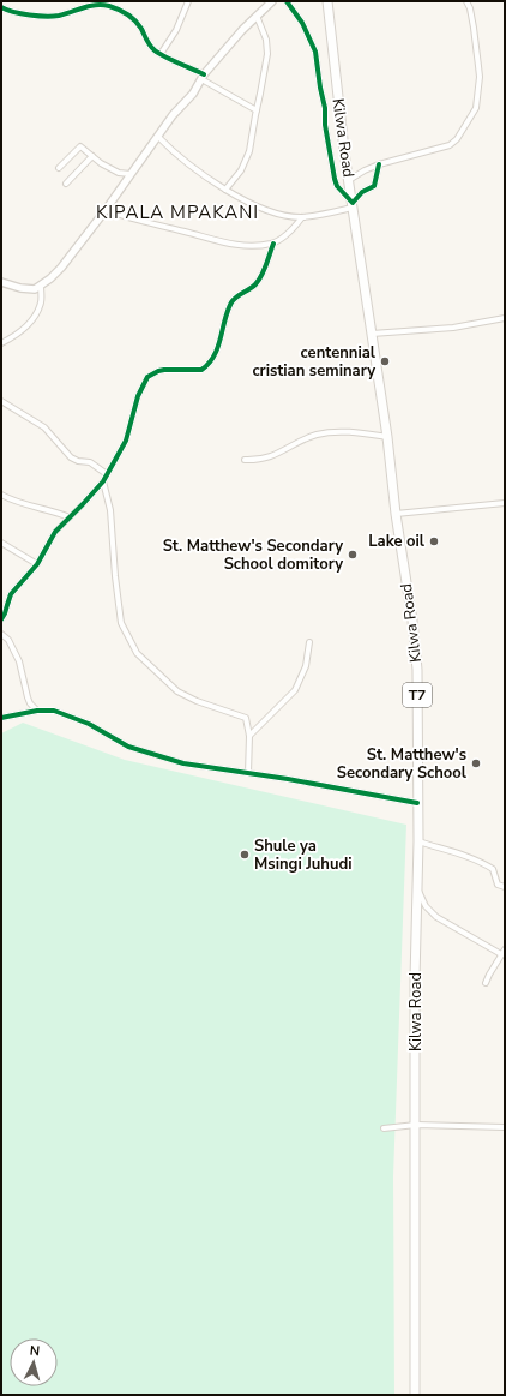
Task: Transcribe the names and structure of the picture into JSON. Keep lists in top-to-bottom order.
{
  "streets": {
    "highway": ["Kilwa Road", "T7"]
  },
  "districts": ["KIPALA MPAKANI"],
  "places": [
    "centennial cristian seminary",
    "Lake oil",
    "St. Matthew's Secondary School domitory",
    "St. Matthew's Secondary School",
    "Shule ya Msingi Juhudi"
  ],
  "north": "top"
}
